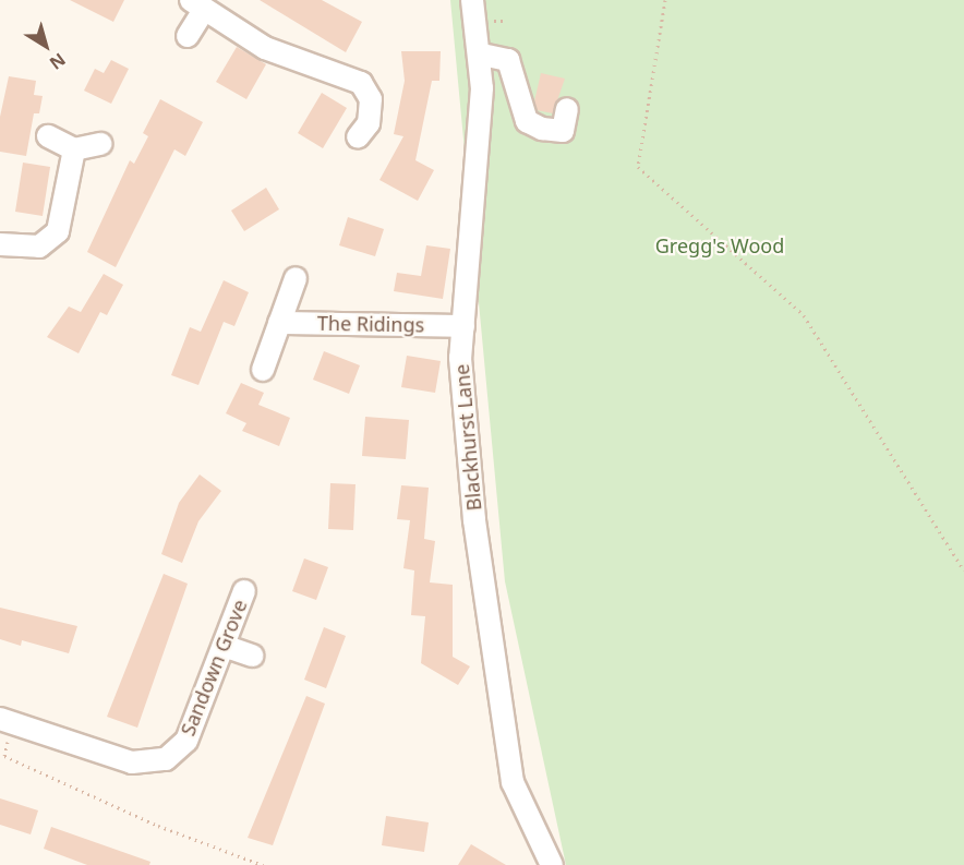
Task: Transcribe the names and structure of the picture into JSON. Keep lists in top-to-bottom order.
{
  "streets": {
    "street": ["The Ridings", "Blackhurst Lane", "Sandown Grove"]
  },
  "crossings": [
    ["The Ridings", "Blackhurst Lane"]
  ],
  "parks": ["Gregg's Wood"],
  "north": "bottom right"
}
